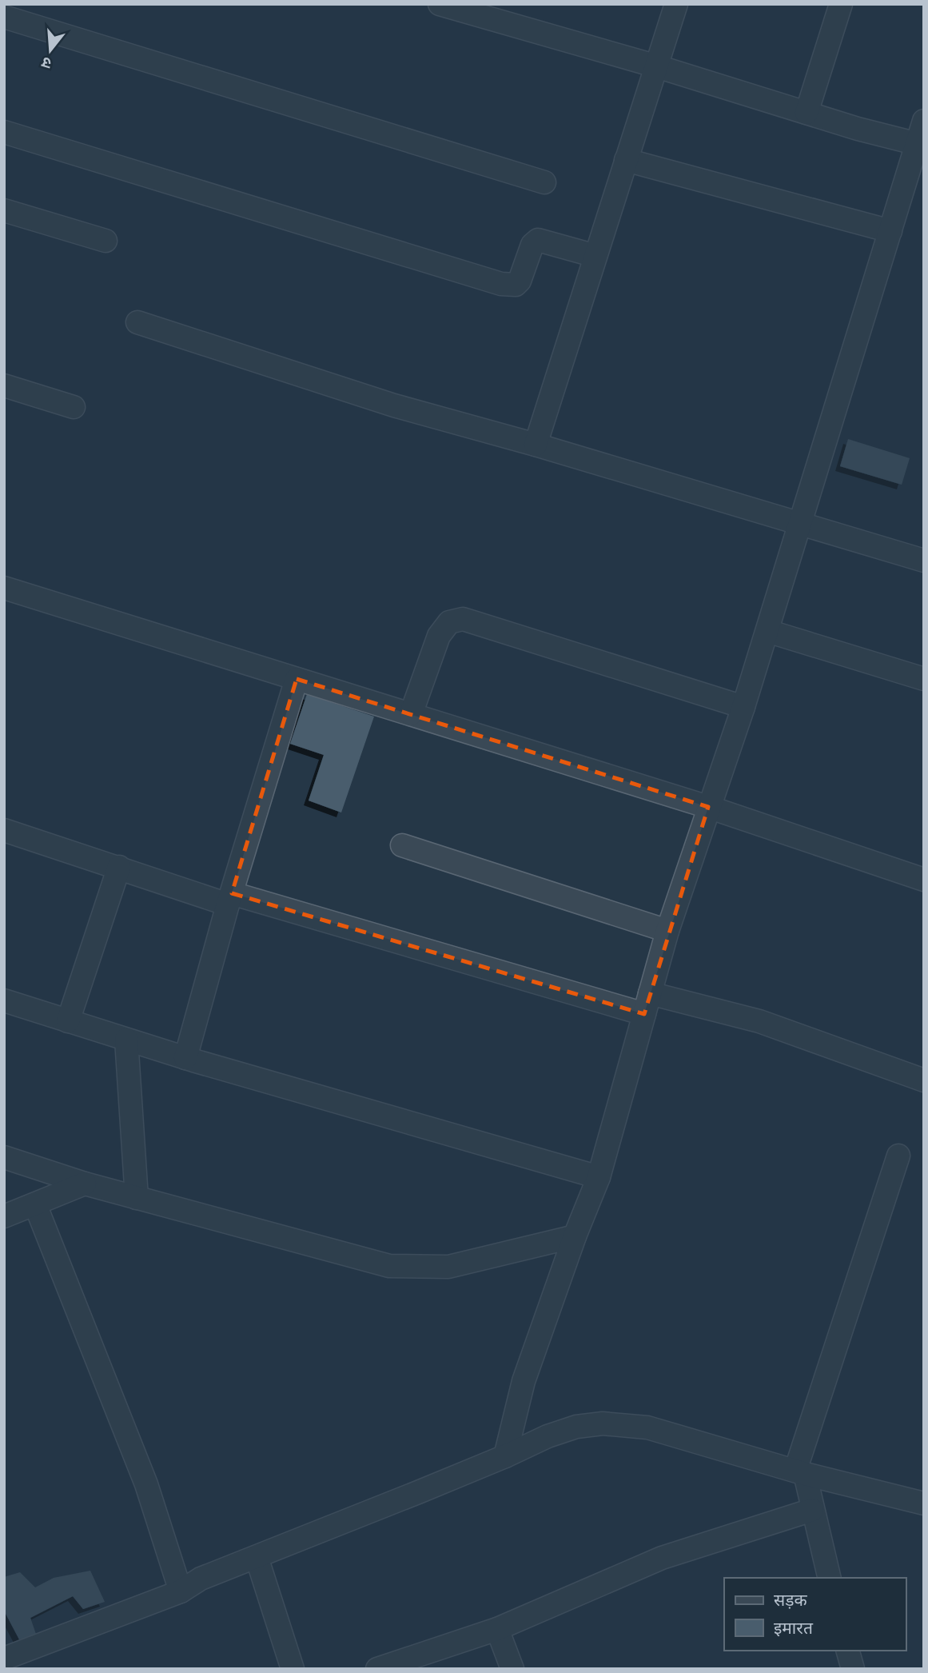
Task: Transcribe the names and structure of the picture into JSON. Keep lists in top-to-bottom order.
{
  "legend": ["सड़क", "इमारत"],
  "north": "bottom"
}
